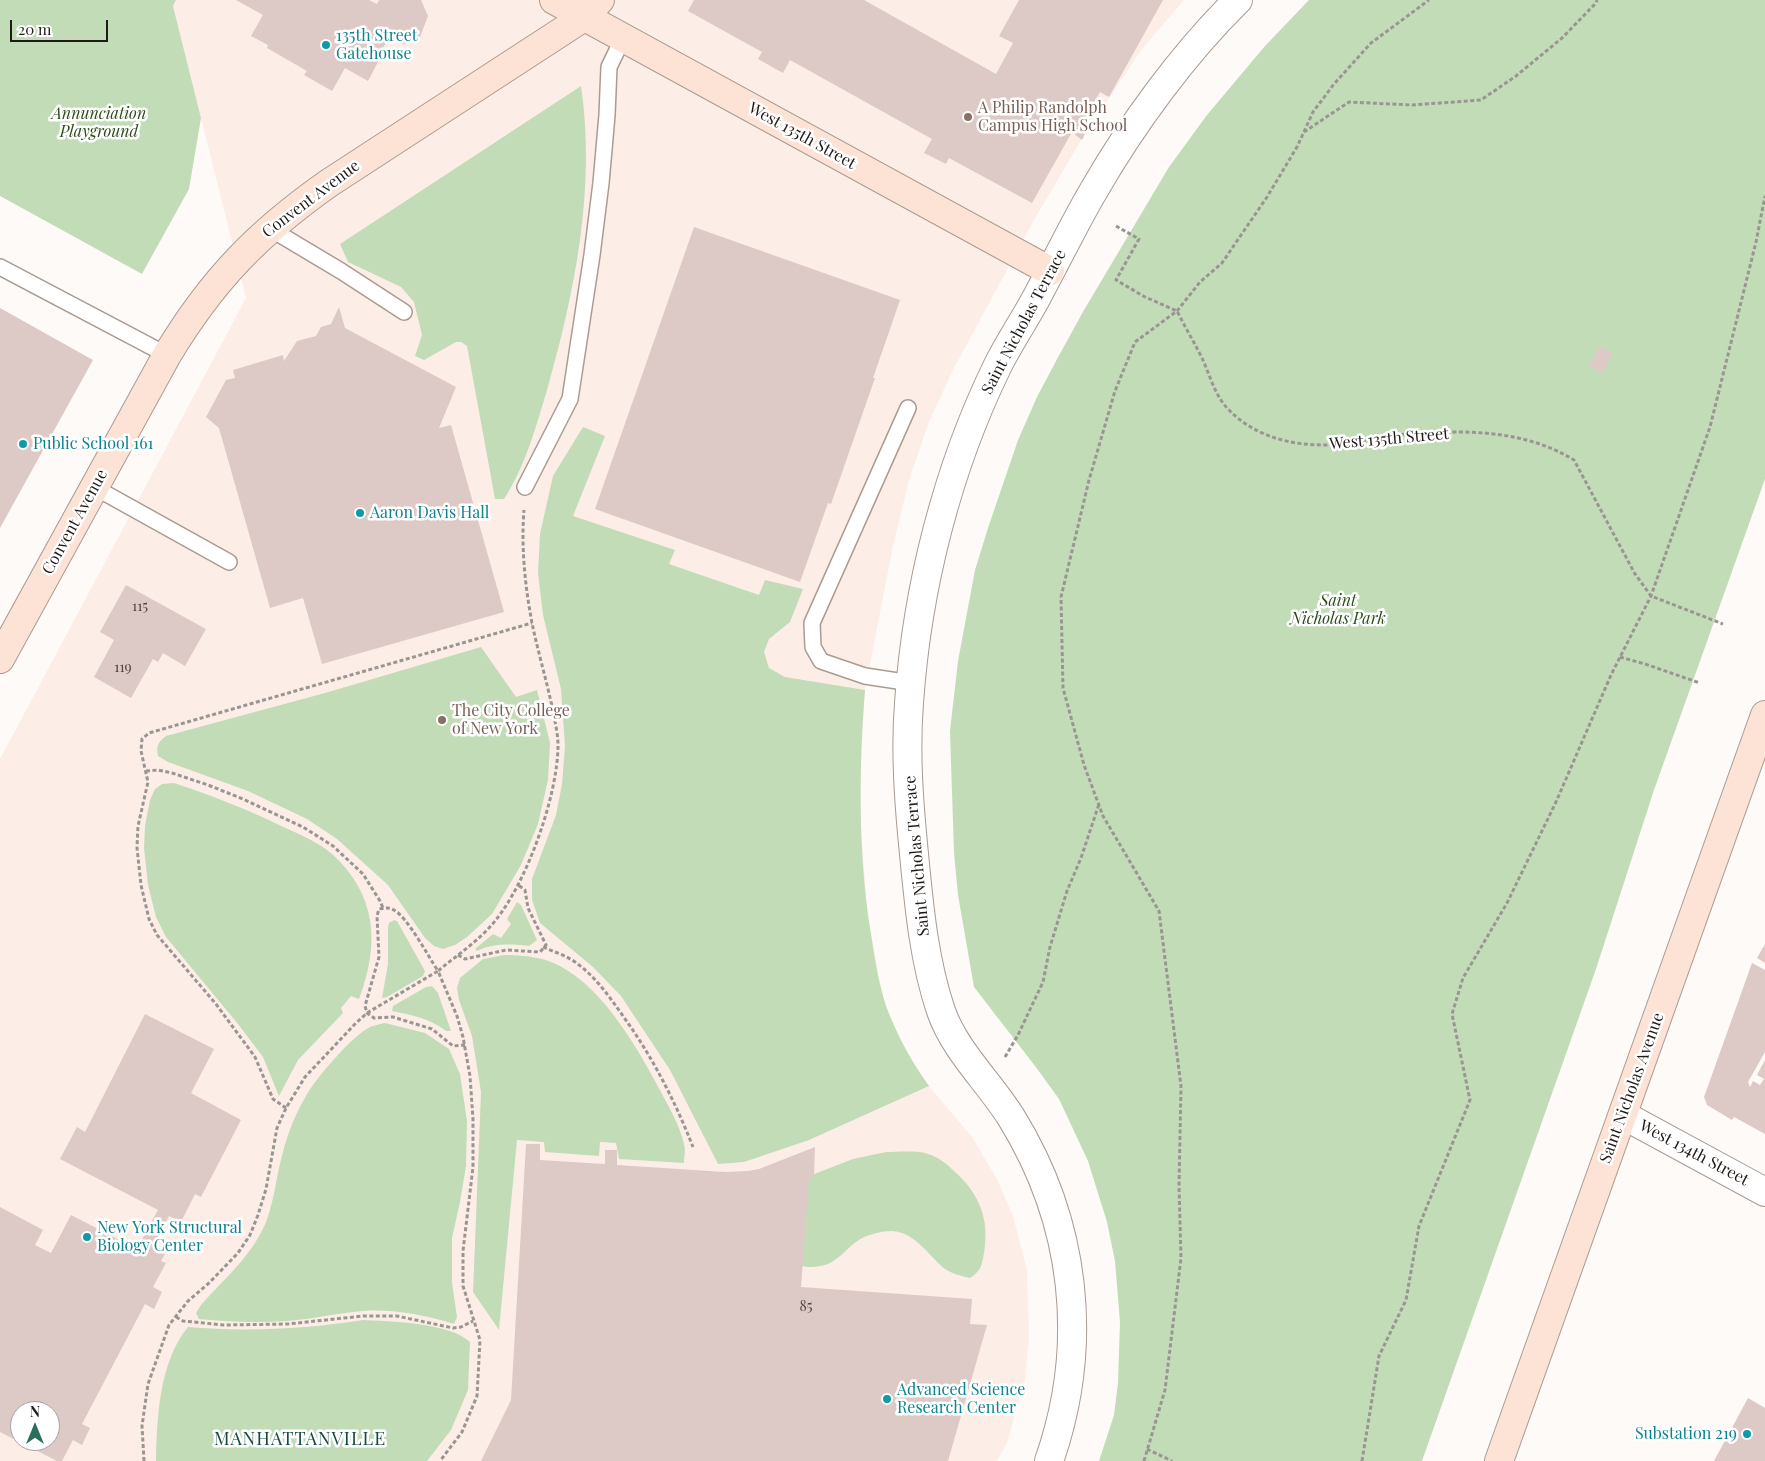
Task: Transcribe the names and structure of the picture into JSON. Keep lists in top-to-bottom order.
{
  "streets": {
    "street": [
      "West 135th Street",
      "Convent Avenue",
      "Saint Nicholas Terrace",
      "Saint Nicholas Avenue",
      "West 134th Street"
    ]
  },
  "crossings": [
    ["West 135th Street", "Convent Avenue"],
    ["West 135th Street", "Saint Nicholas Terrace"],
    ["Saint Nicholas Avenue", "West 134th Street"]
  ],
  "districts": ["MANHATTANVILLE"],
  "parks": ["Annunciation Playground", "Saint Nicholas Park"],
  "places": [
    "135th Street Gatehouse",
    "A Philip Randolph Campus High School",
    "Public School 161",
    "Aaron Davis Hall",
    "The City College of New York",
    "New York Structural Biology Center",
    "Advanced Science Research Center",
    "Substation 219"
  ],
  "house_numbers": ["115", "119", "85"],
  "scale_bar": "20 m",
  "north": "top"
}
